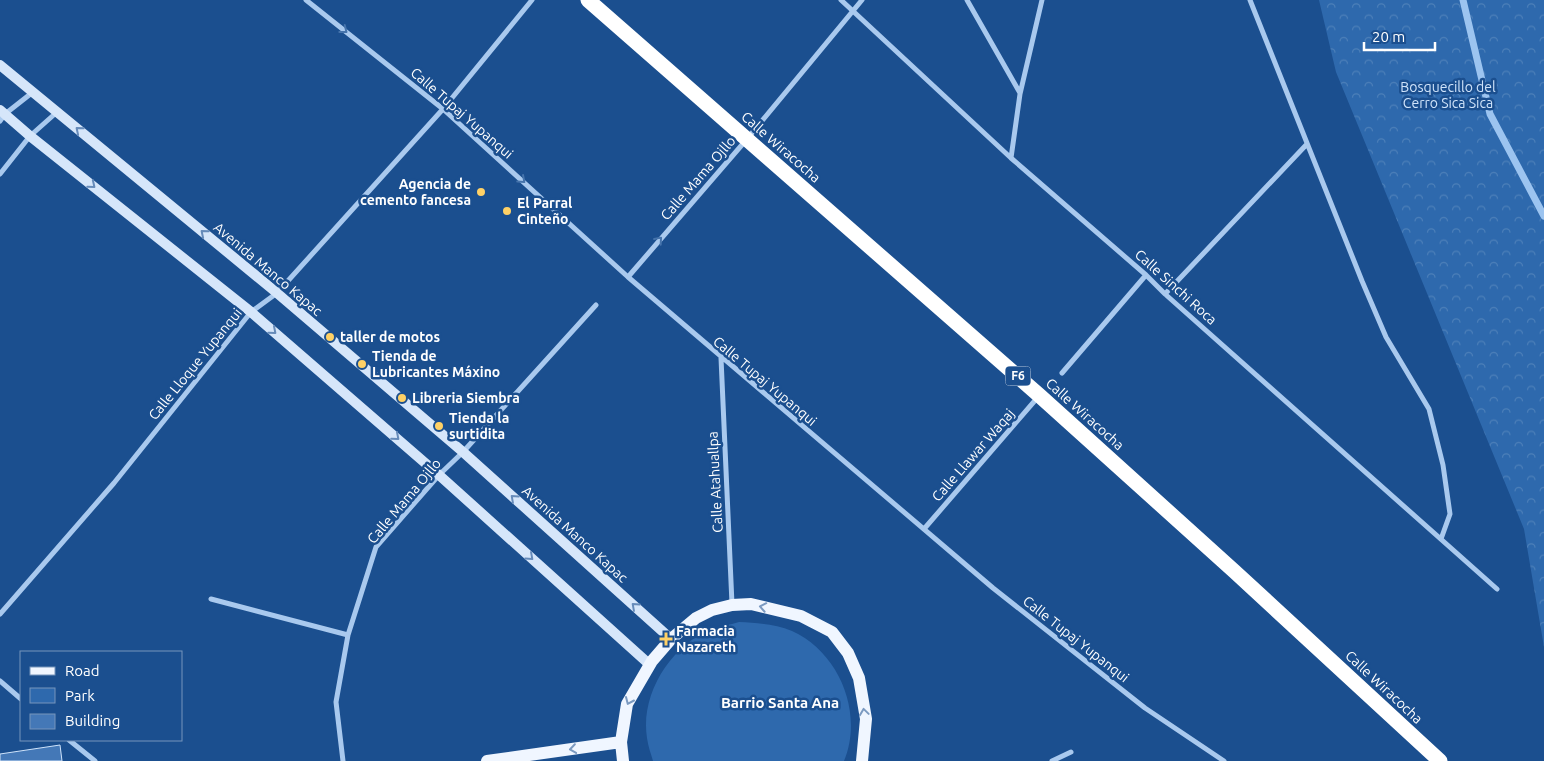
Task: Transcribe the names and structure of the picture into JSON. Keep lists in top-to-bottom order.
{
  "streets": {
    "highway": ["Calle Wiracocha", "F6"],
    "main road": ["Avenida Manco Kapac"],
    "street": [
      "Calle Tupaj Yupanqui",
      "Calle Mama Ojllo",
      "Calle Sinchi Roca",
      "Calle Lloque Yupanqui",
      "Calle Llawar Waqaj",
      "Calle Atahuallpa"
    ]
  },
  "crossings": [
    ["Calle Tupaj Yupanqui", "Calle Mama Ojllo"],
    ["Calle Tupaj Yupanqui", "Calle Lloque Yupanqui"],
    ["Calle Tupaj Yupanqui", "Calle Llawar Waqaj"],
    ["Calle Tupaj Yupanqui", "Calle Atahuallpa"],
    ["Calle Wiracocha", "Calle Mama Ojllo"],
    ["Calle Wiracocha", "Calle Llawar Waqaj"],
    ["Calle Mama Ojllo", "Avenida Manco Kapac"],
    ["Calle Mama Ojllo", "Calle Sinchi Roca"],
    ["Avenida Manco Kapac", "Calle Lloque Yupanqui"]
  ],
  "one_way": ["Calle Tupaj Yupanqui"],
  "districts": ["Barrio Santa Ana"],
  "parks": ["Bosquecillo del Cerro Sica Sica"],
  "places": {
    "other": [
      "Agencia de cemento fancesa",
      "El Parral Cinteño",
      "taller de motos",
      "Tienda de Lubricantes Máxino",
      "Libreria Siembra",
      "Tienda la surtidita"
    ],
    "health": ["Farmacia Nazareth"]
  },
  "legend": ["Road", "Park", "Building"],
  "scale_bar": "20 m"
}
